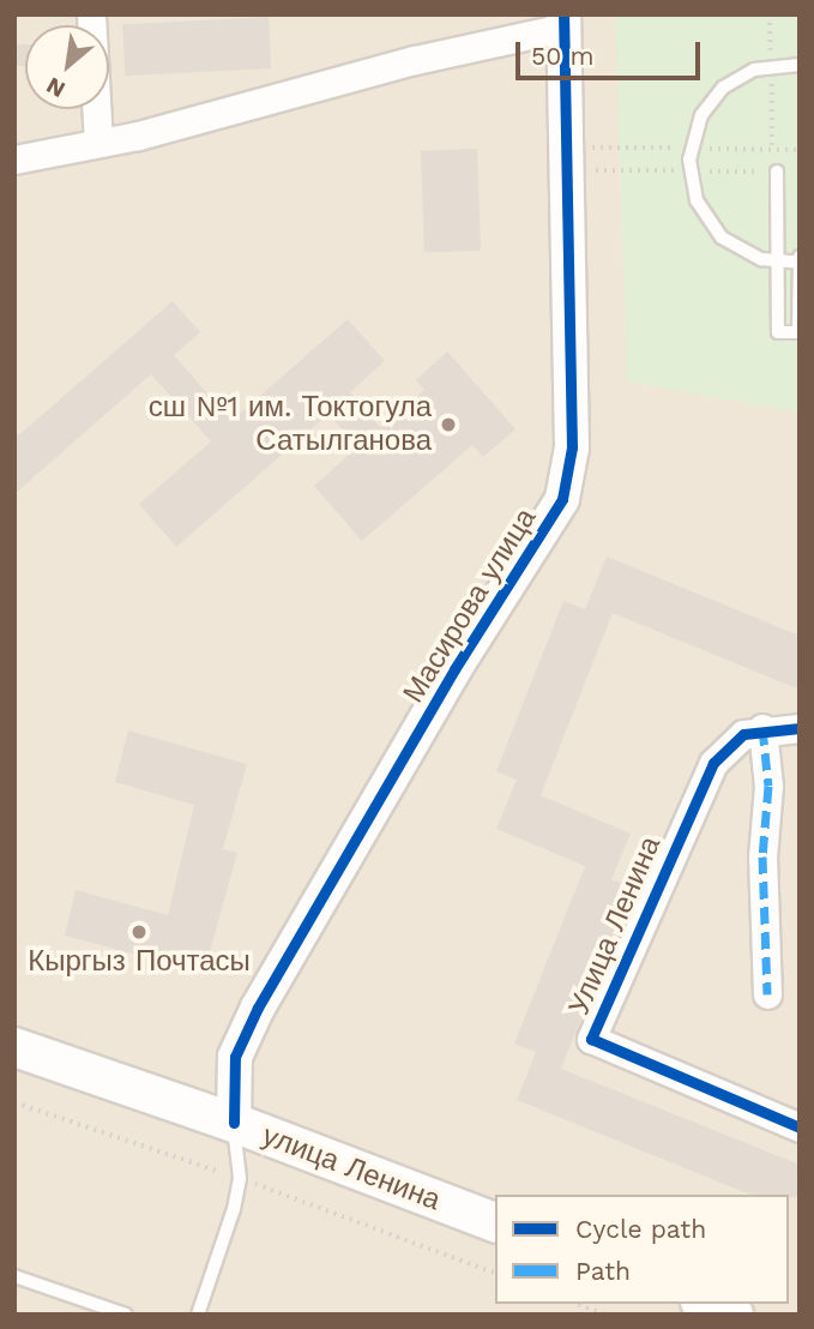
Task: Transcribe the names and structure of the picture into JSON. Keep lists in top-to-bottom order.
{
  "streets": {
    "main road": ["улица Ленина"],
    "street": ["Масирова улица", "Улица Ленина"]
  },
  "crossings": [
    ["Масирова улица", "улица Ленина"]
  ],
  "places": ["сш №1 им. Токтогула Сатылганова", "Кыргыз Почтасы"],
  "legend": ["Cycle path", "Path"],
  "scale_bar": "50 m",
  "north": "bottom left"
}
